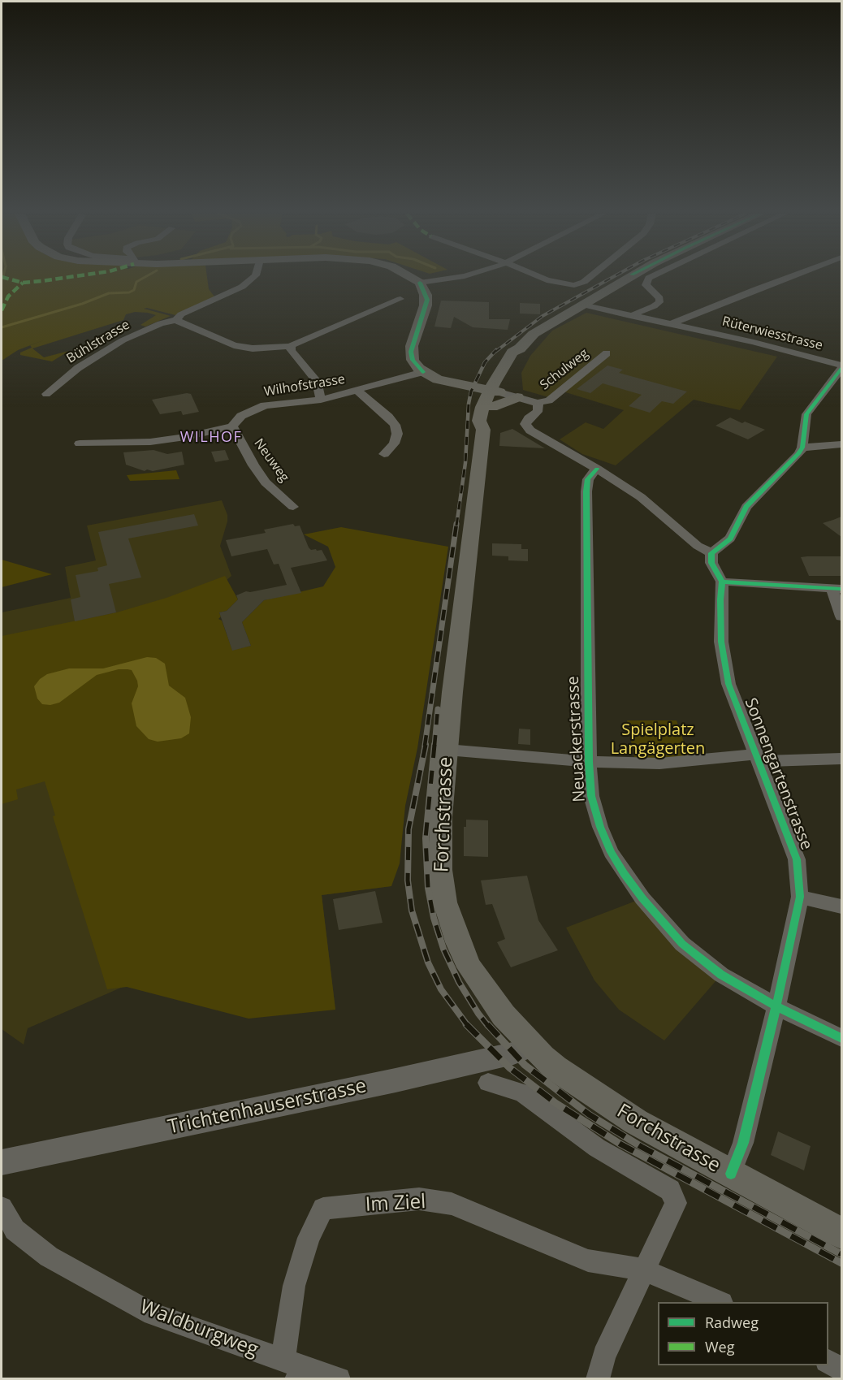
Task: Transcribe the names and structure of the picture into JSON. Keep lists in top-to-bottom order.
{
  "streets": {
    "main road": ["Forchstrasse"],
    "street": [
      "Rüterwiesstrasse",
      "Bühlstrasse",
      "Schulweg",
      "Wilhofstrasse",
      "Neuweg",
      "Neuackerstrasse",
      "Sonnengartenstrasse",
      "Trichtenhauserstrasse",
      "Im Ziel",
      "Waldburgweg"
    ]
  },
  "crossings": [
    ["Rüterwiesstrasse", "Forchstrasse"],
    ["Wilhofstrasse", "Neuweg"],
    ["Neuackerstrasse", "Sonnengartenstrasse"],
    ["Sonnengartenstrasse", "Forchstrasse"],
    ["Forchstrasse", "Trichtenhauserstrasse"],
    ["Im Ziel", "Waldburgweg"]
  ],
  "districts": ["WILHOF"],
  "parks": ["Spielplatz Langägerten"],
  "legend": ["Radweg", "Weg"]
}
